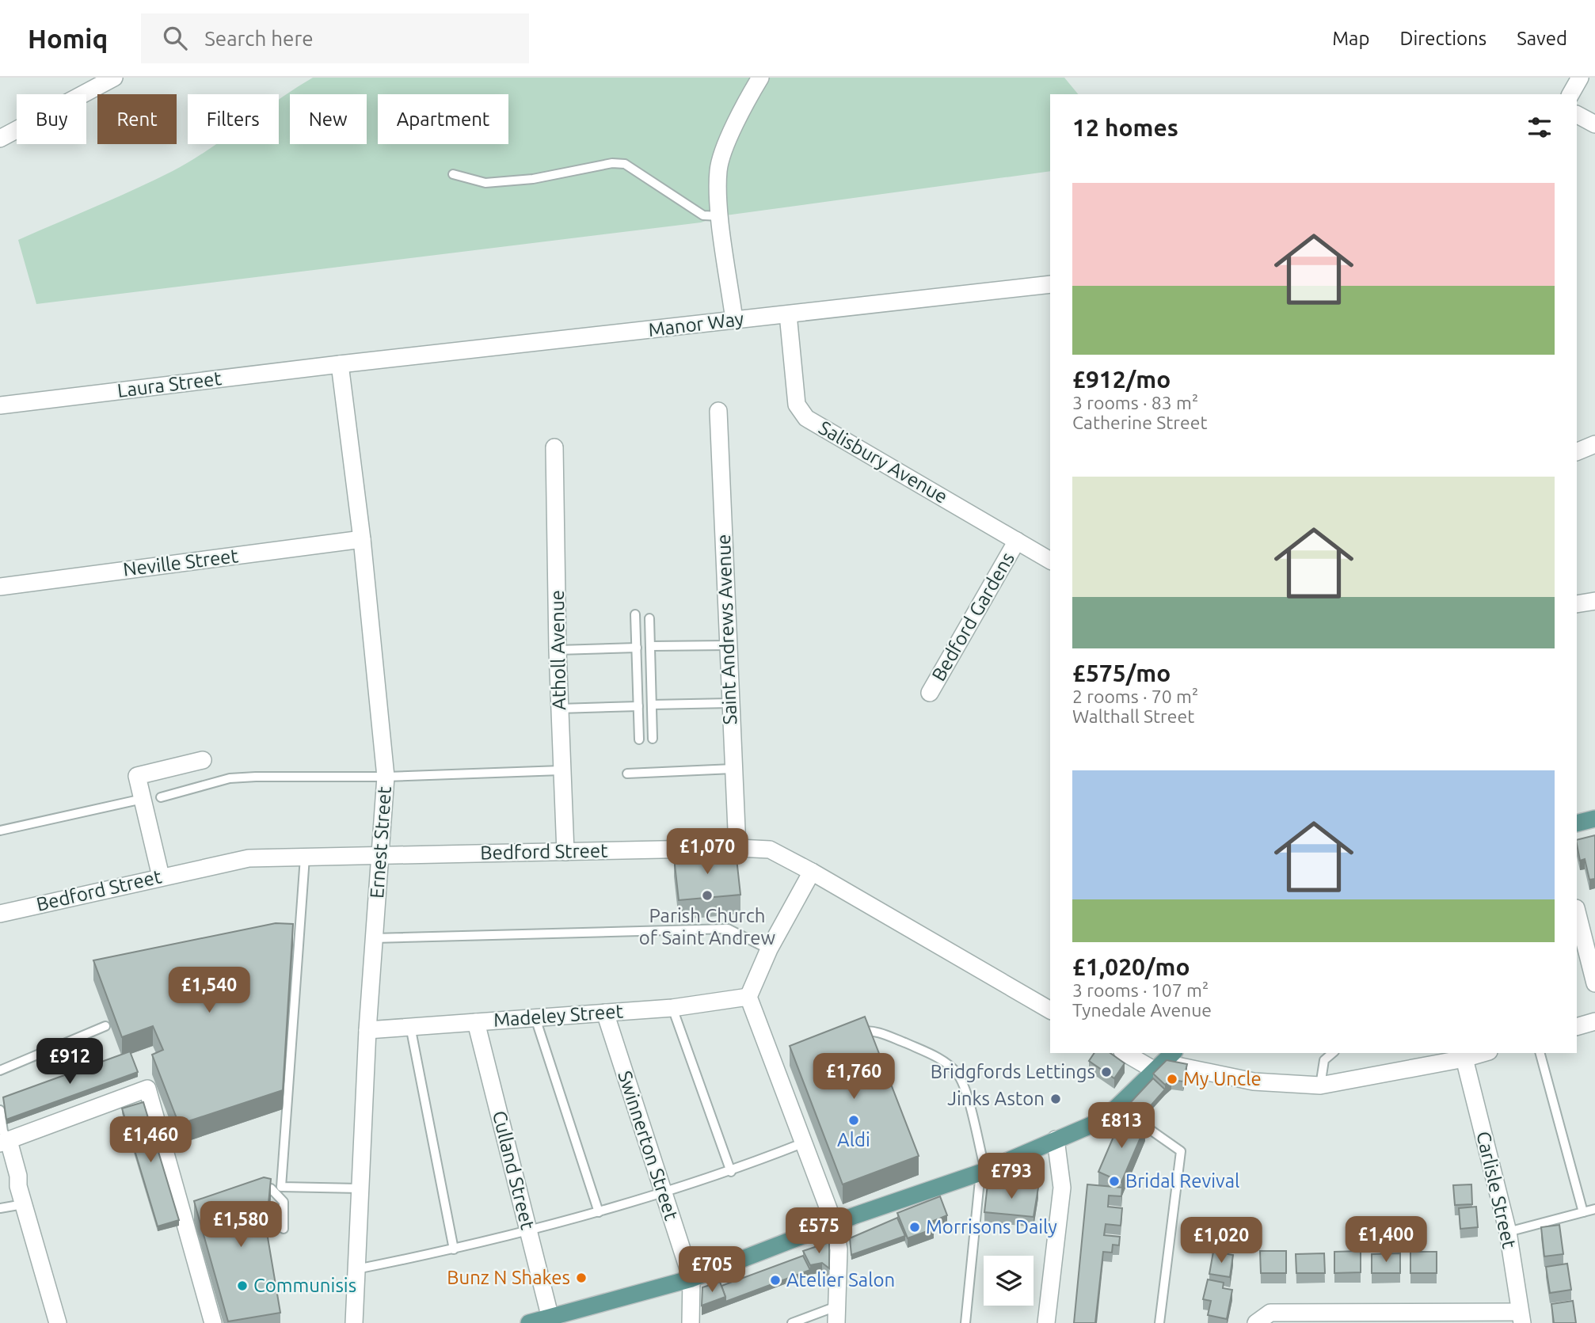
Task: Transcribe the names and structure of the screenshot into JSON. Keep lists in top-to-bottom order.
{
  "streets": {
    "street": [
      "Manor Way",
      "Laura Street",
      "Salisbury Avenue",
      "Neville Street",
      "Bedford Gardens",
      "Saint Andrews Avenue",
      "Atholl Avenue",
      "Ernest Street",
      "Bedford Street",
      "Madeley Street",
      "Swinnerton Street",
      "Culland Street",
      "Carlisle Street"
    ]
  },
  "crossings": [
    ["Manor Way", "Laura Street"],
    ["Manor Way", "Salisbury Avenue"],
    ["Manor Way", "Ernest Street"],
    ["Laura Street", "Ernest Street"],
    ["Salisbury Avenue", "Bedford Gardens"],
    ["Neville Street", "Ernest Street"],
    ["Saint Andrews Avenue", "Bedford Street"],
    ["Atholl Avenue", "Bedford Street"],
    ["Ernest Street", "Bedford Street"],
    ["Ernest Street", "Madeley Street"],
    ["Madeley Street", "Swinnerton Street"],
    ["Madeley Street", "Culland Street"]
  ],
  "places": [
    "Parish Church of Saint Andrew",
    "Bridgfords Lettings",
    "My Uncle",
    "Jinks Aston",
    "Aldi",
    "Bridal Revival",
    "Morrisons Daily",
    "Bunz N Shakes",
    "Atelier Salon",
    "Communisis"
  ],
  "page": {
    "header": "Homiq",
    "search": "Search here",
    "nav": ["Map", "Directions", "Saved"],
    "chip": [
      "Buy",
      "Rent",
      "Filters",
      "New",
      "Apartment"
    ],
    "heading": "12 homes",
    "list": [
      {
        "name": "£912/mo",
        "note": "3 rooms · 83 m² · Catherine Street"
      },
      {
        "name": "£575/mo",
        "note": "2 rooms · 70 m² · Walthall Street"
      },
      {
        "name": "£1,020/mo",
        "note": "3 rooms · 107 m² · Tynedale Avenue"
      }
    ],
    "price": [
      "£1,070",
      "£1,540",
      "£912",
      "£1,760",
      "£813",
      "£1,460",
      "£793",
      "£1,580",
      "£575",
      "£1,400",
      "£1,020",
      "£705"
    ]
  }
}
